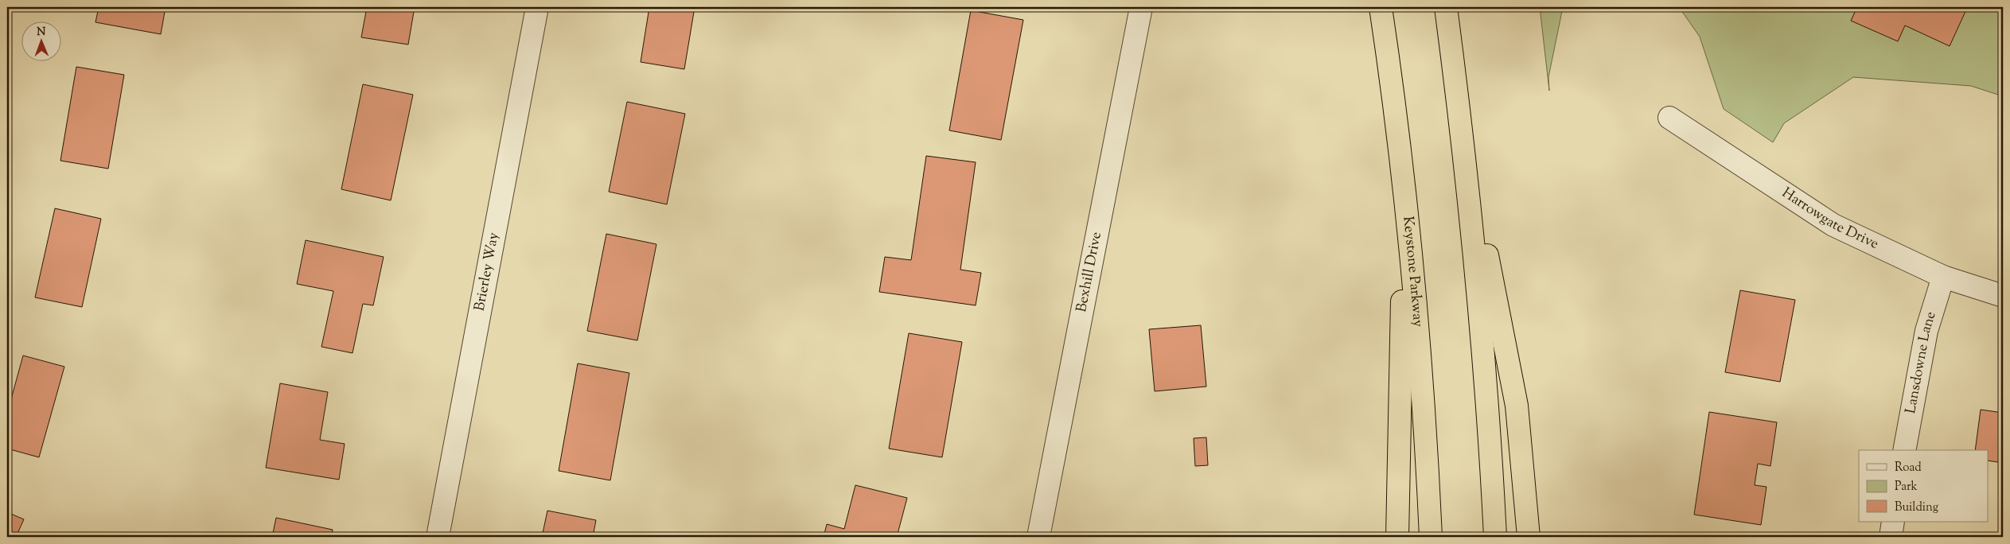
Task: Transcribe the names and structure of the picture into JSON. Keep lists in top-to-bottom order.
{
  "streets": {
    "highway": ["Keystone Parkway"],
    "street": [
      "Harrowgate Drive",
      "Brierley Way",
      "Bexhill Drive",
      "Lansdowne Lane"
    ]
  },
  "crossings": [
    ["Harrowgate Drive", "Lansdowne Lane"]
  ],
  "legend": ["Road", "Park", "Building"],
  "north": "top"
}
